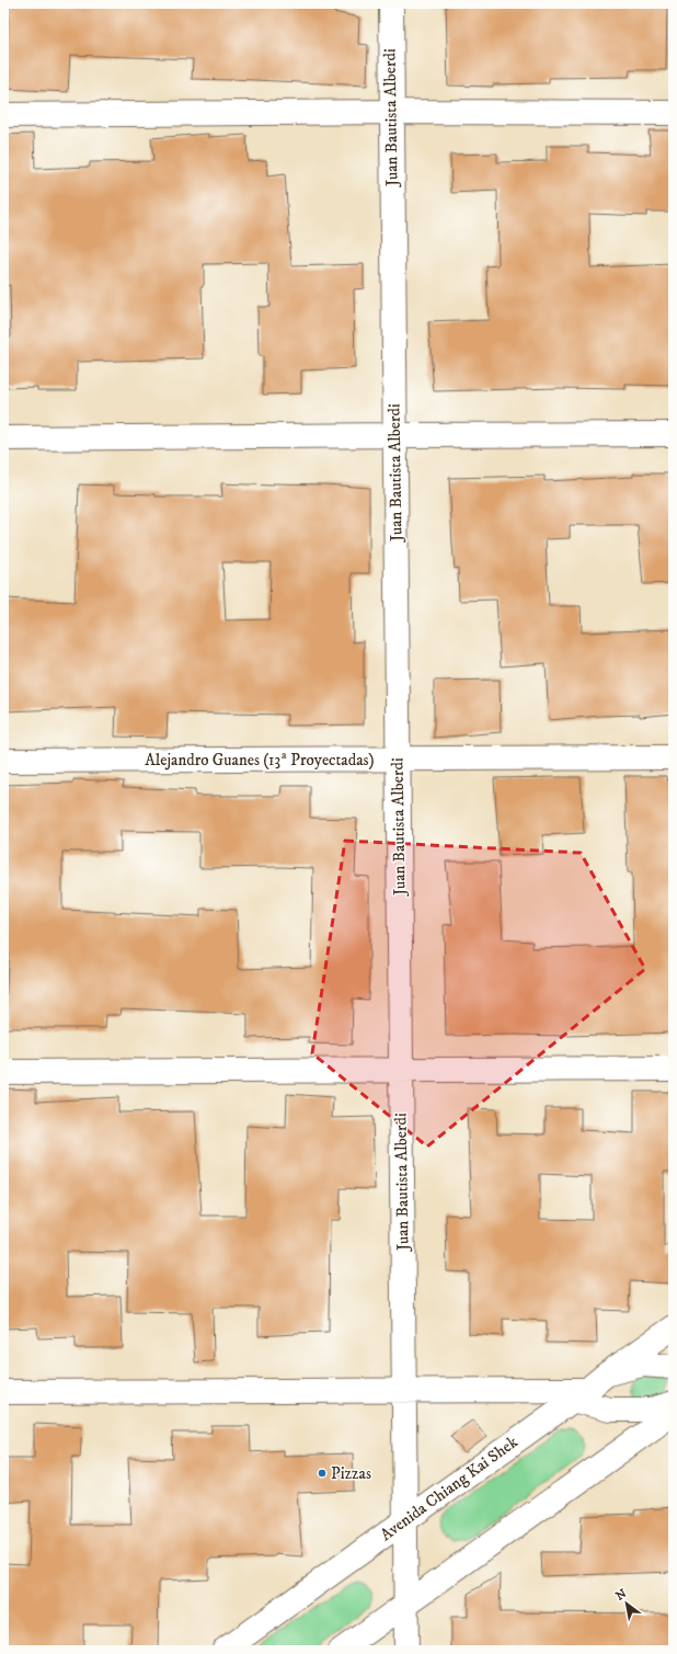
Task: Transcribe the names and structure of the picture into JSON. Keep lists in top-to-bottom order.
{
  "streets": {
    "street": ["Juan Bautista Alberdi", "Alejandro Guanes (13ª Proyectadas)", "Avenida Chiang Kai Shek"]
  },
  "crossings": [
    ["Juan Bautista Alberdi", "Alejandro Guanes (13ª Proyectadas)"],
    ["Juan Bautista Alberdi", "Avenida Chiang Kai Shek"]
  ],
  "places": ["Pizzas"],
  "north": "top left"
}
